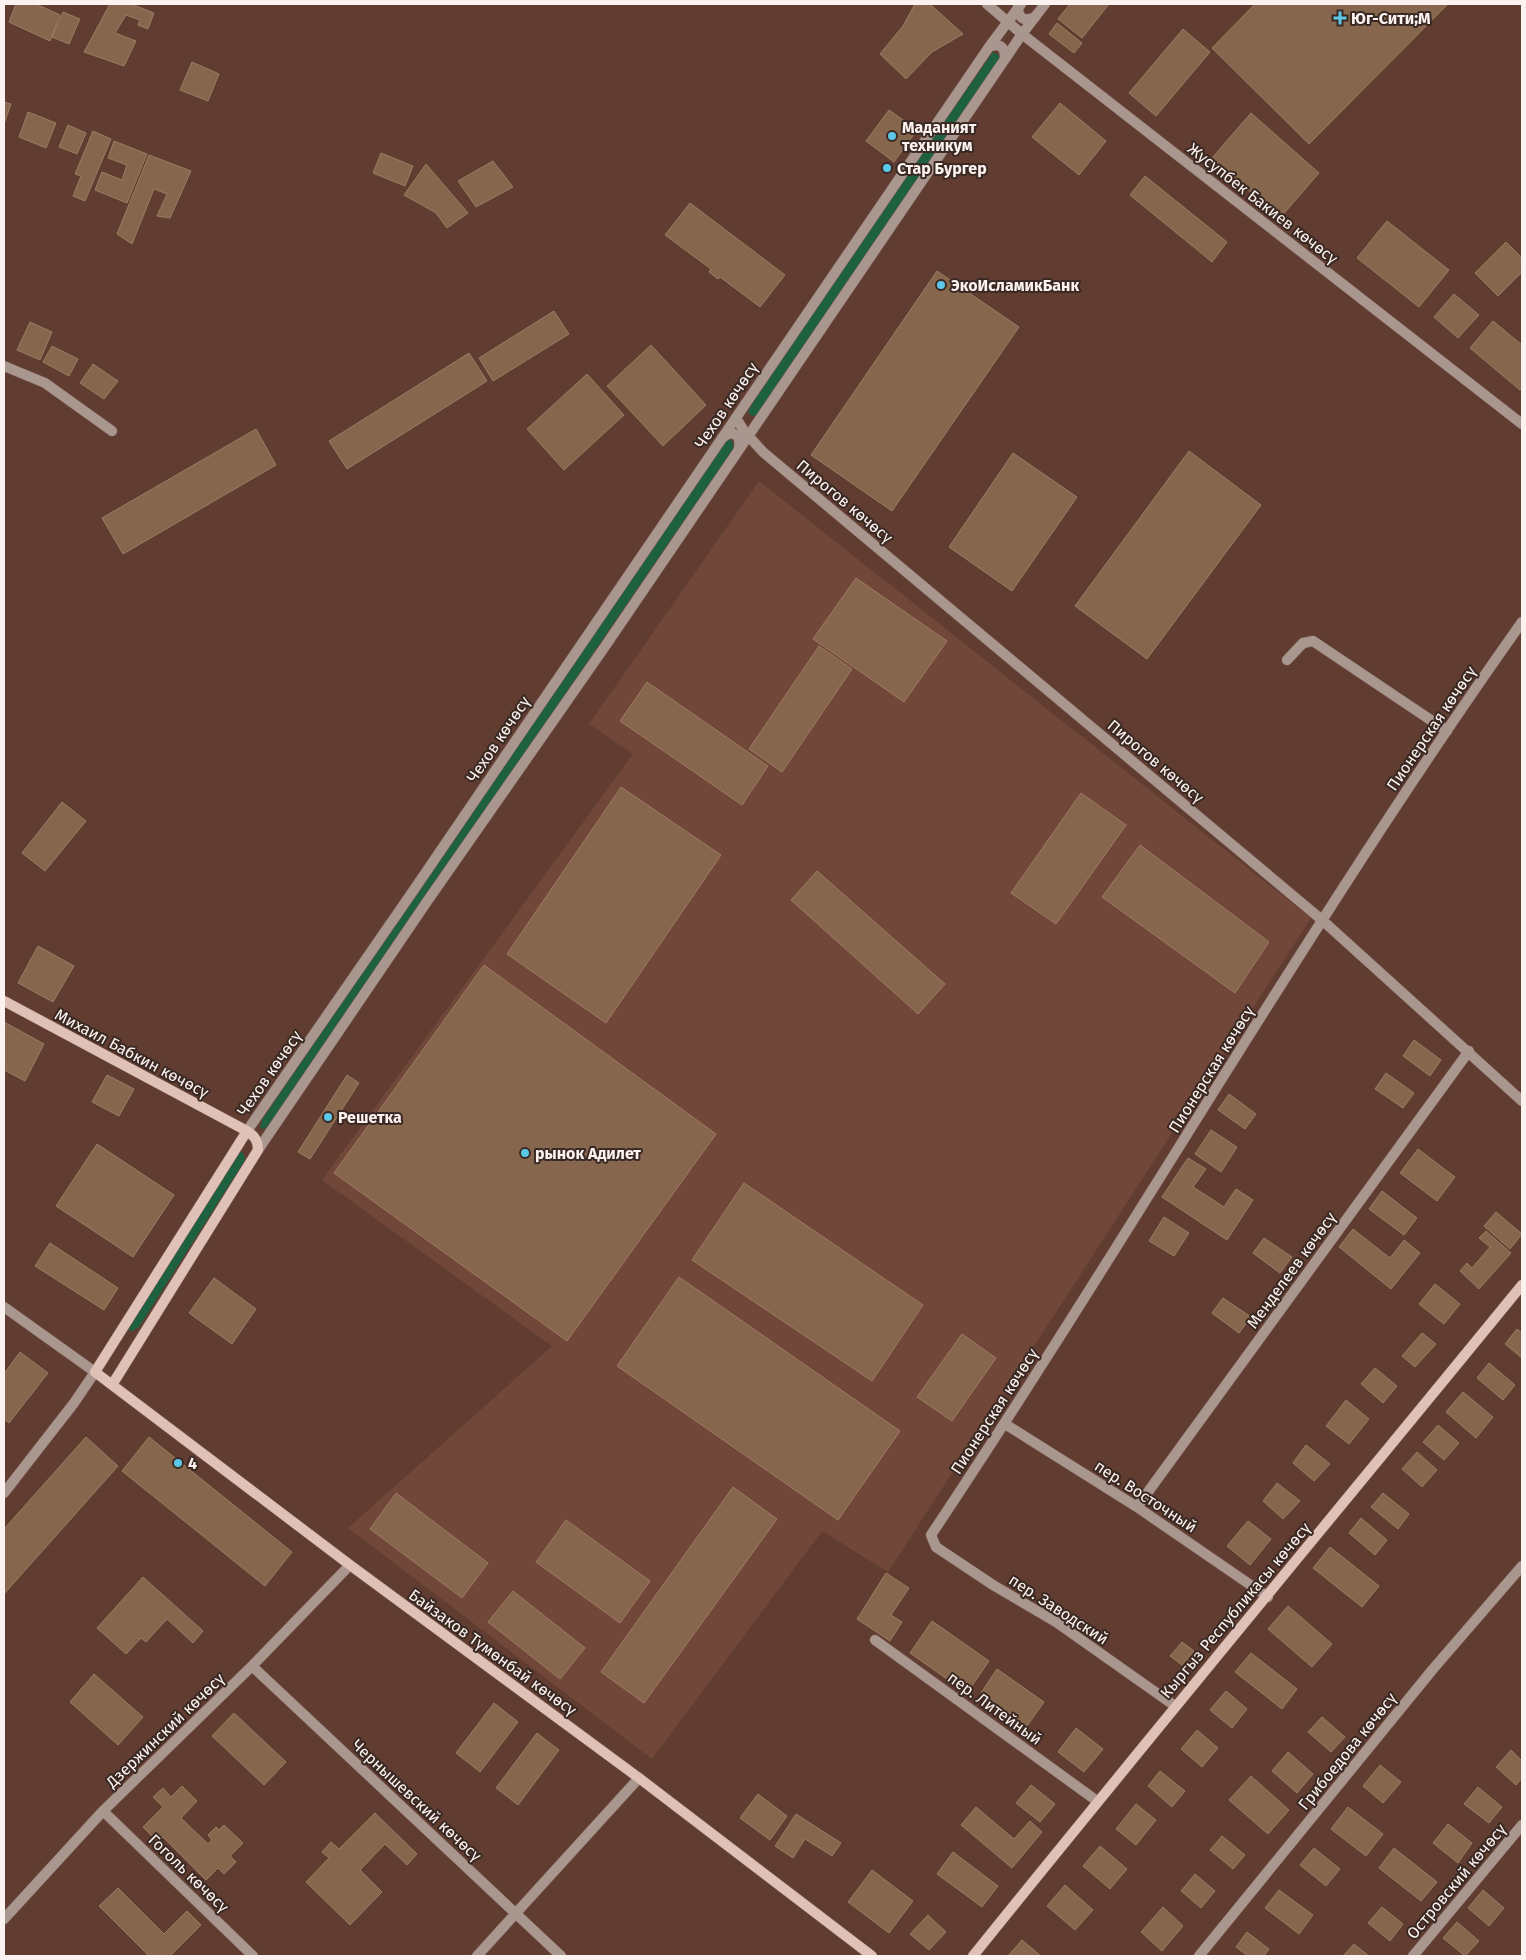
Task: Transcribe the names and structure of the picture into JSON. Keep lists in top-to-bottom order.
{
  "streets": {
    "main road": [
      "Чехов көчөсү",
      "Михаил Бабкин көчөсү",
      "Кыргыз Республикасы көчөсү",
      "Байзаков Түмөнбай көчөсү"
    ],
    "street": [
      "Жусупбек Бакиев көчөсү",
      "Пирогов көчөсү",
      "Пионерская көчөсү",
      "Менделеев көчөсү",
      "пер. Восточный",
      "пер. Заводский",
      "пер. Литейный",
      "Дзержинский көчөсү",
      "Грибоедова көчөсү",
      "Чернышевский көчөсү",
      "Гоголь көчөсү",
      "Островский көчөсү"
    ]
  },
  "crossings": [
    ["Жусупбек Бакиев көчөсү", "Чехов көчөсү"],
    ["Чехов көчөсү", "Пирогов көчөсү"],
    ["Чехов көчөсү", "Михаил Бабкин көчөсү"],
    ["Чехов көчөсү", "Байзаков Түмөнбай көчөсү"],
    ["Пирогов көчөсү", "Пионерская көчөсү"],
    ["Пирогов көчөсү", "Менделеев көчөсү"],
    ["Пионерская көчөсү", "пер. Восточный"],
    ["Пионерская көчөсү", "пер. Заводский"],
    ["Менделеев көчөсү", "пер. Восточный"],
    ["пер. Восточный", "Кыргыз Республикасы көчөсү"],
    ["пер. Заводский", "Кыргыз Республикасы көчөсү"],
    ["Кыргыз Республикасы көчөсү", "пер. Литейный"],
    ["Байзаков Түмөнбай көчөсү", "Дзержинский көчөсү"],
    ["Дзержинский көчөсү", "Чернышевский көчөсү"],
    ["Дзержинский көчөсү", "Гоголь көчөсү"]
  ],
  "places": {
    "health": ["Юг-Сити;M"],
    "other": [
      "Маданият техникум",
      "Стар Бургер",
      "ЭкоИсламикБанк",
      "Решетка",
      "рынок Адилет",
      "4"
    ]
  }
}
